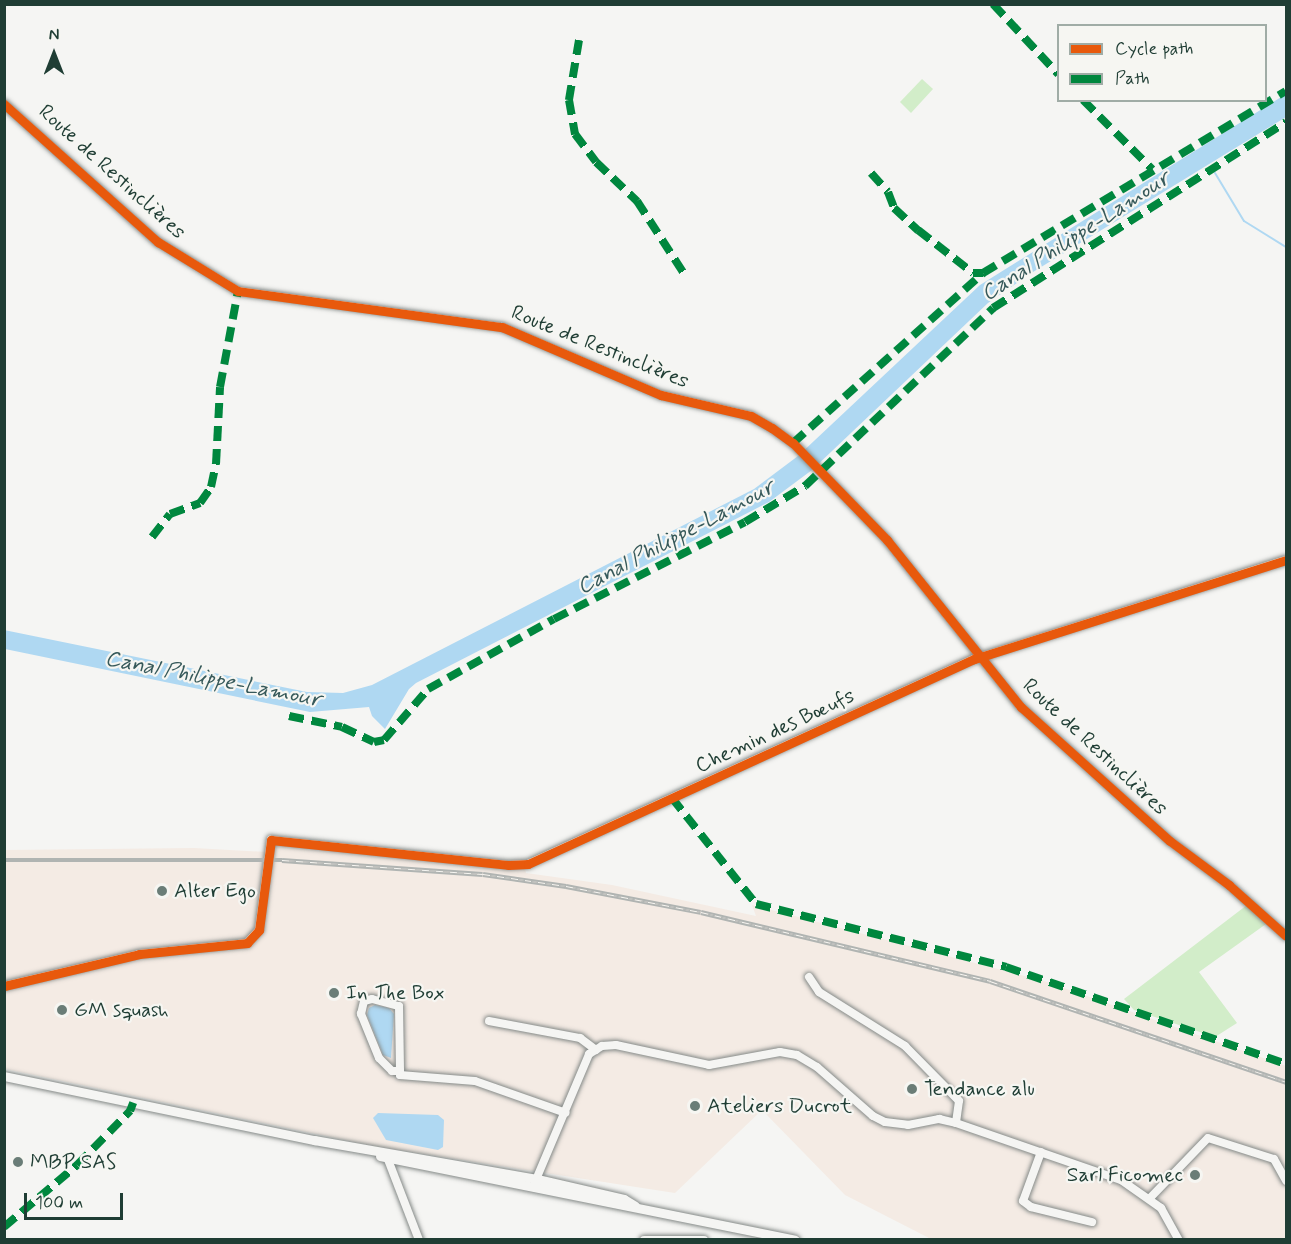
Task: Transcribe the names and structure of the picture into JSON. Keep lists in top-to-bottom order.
{
  "streets": {
    "street": ["Route de Restinclières", "Chemin des Bœufs"]
  },
  "crossings": [
    ["Route de Restinclières", "Chemin des Bœufs"]
  ],
  "water": ["Canal Philippe-Lamour"],
  "places": [
    "Alter Ego",
    "In The Box",
    "GM squash",
    "Tendance alu",
    "Ateliers Ducrot",
    "MBP SAS",
    "Sarl Ficomec"
  ],
  "legend": ["Cycle path", "Path"],
  "scale_bar": "100 m",
  "north": "top"
}
